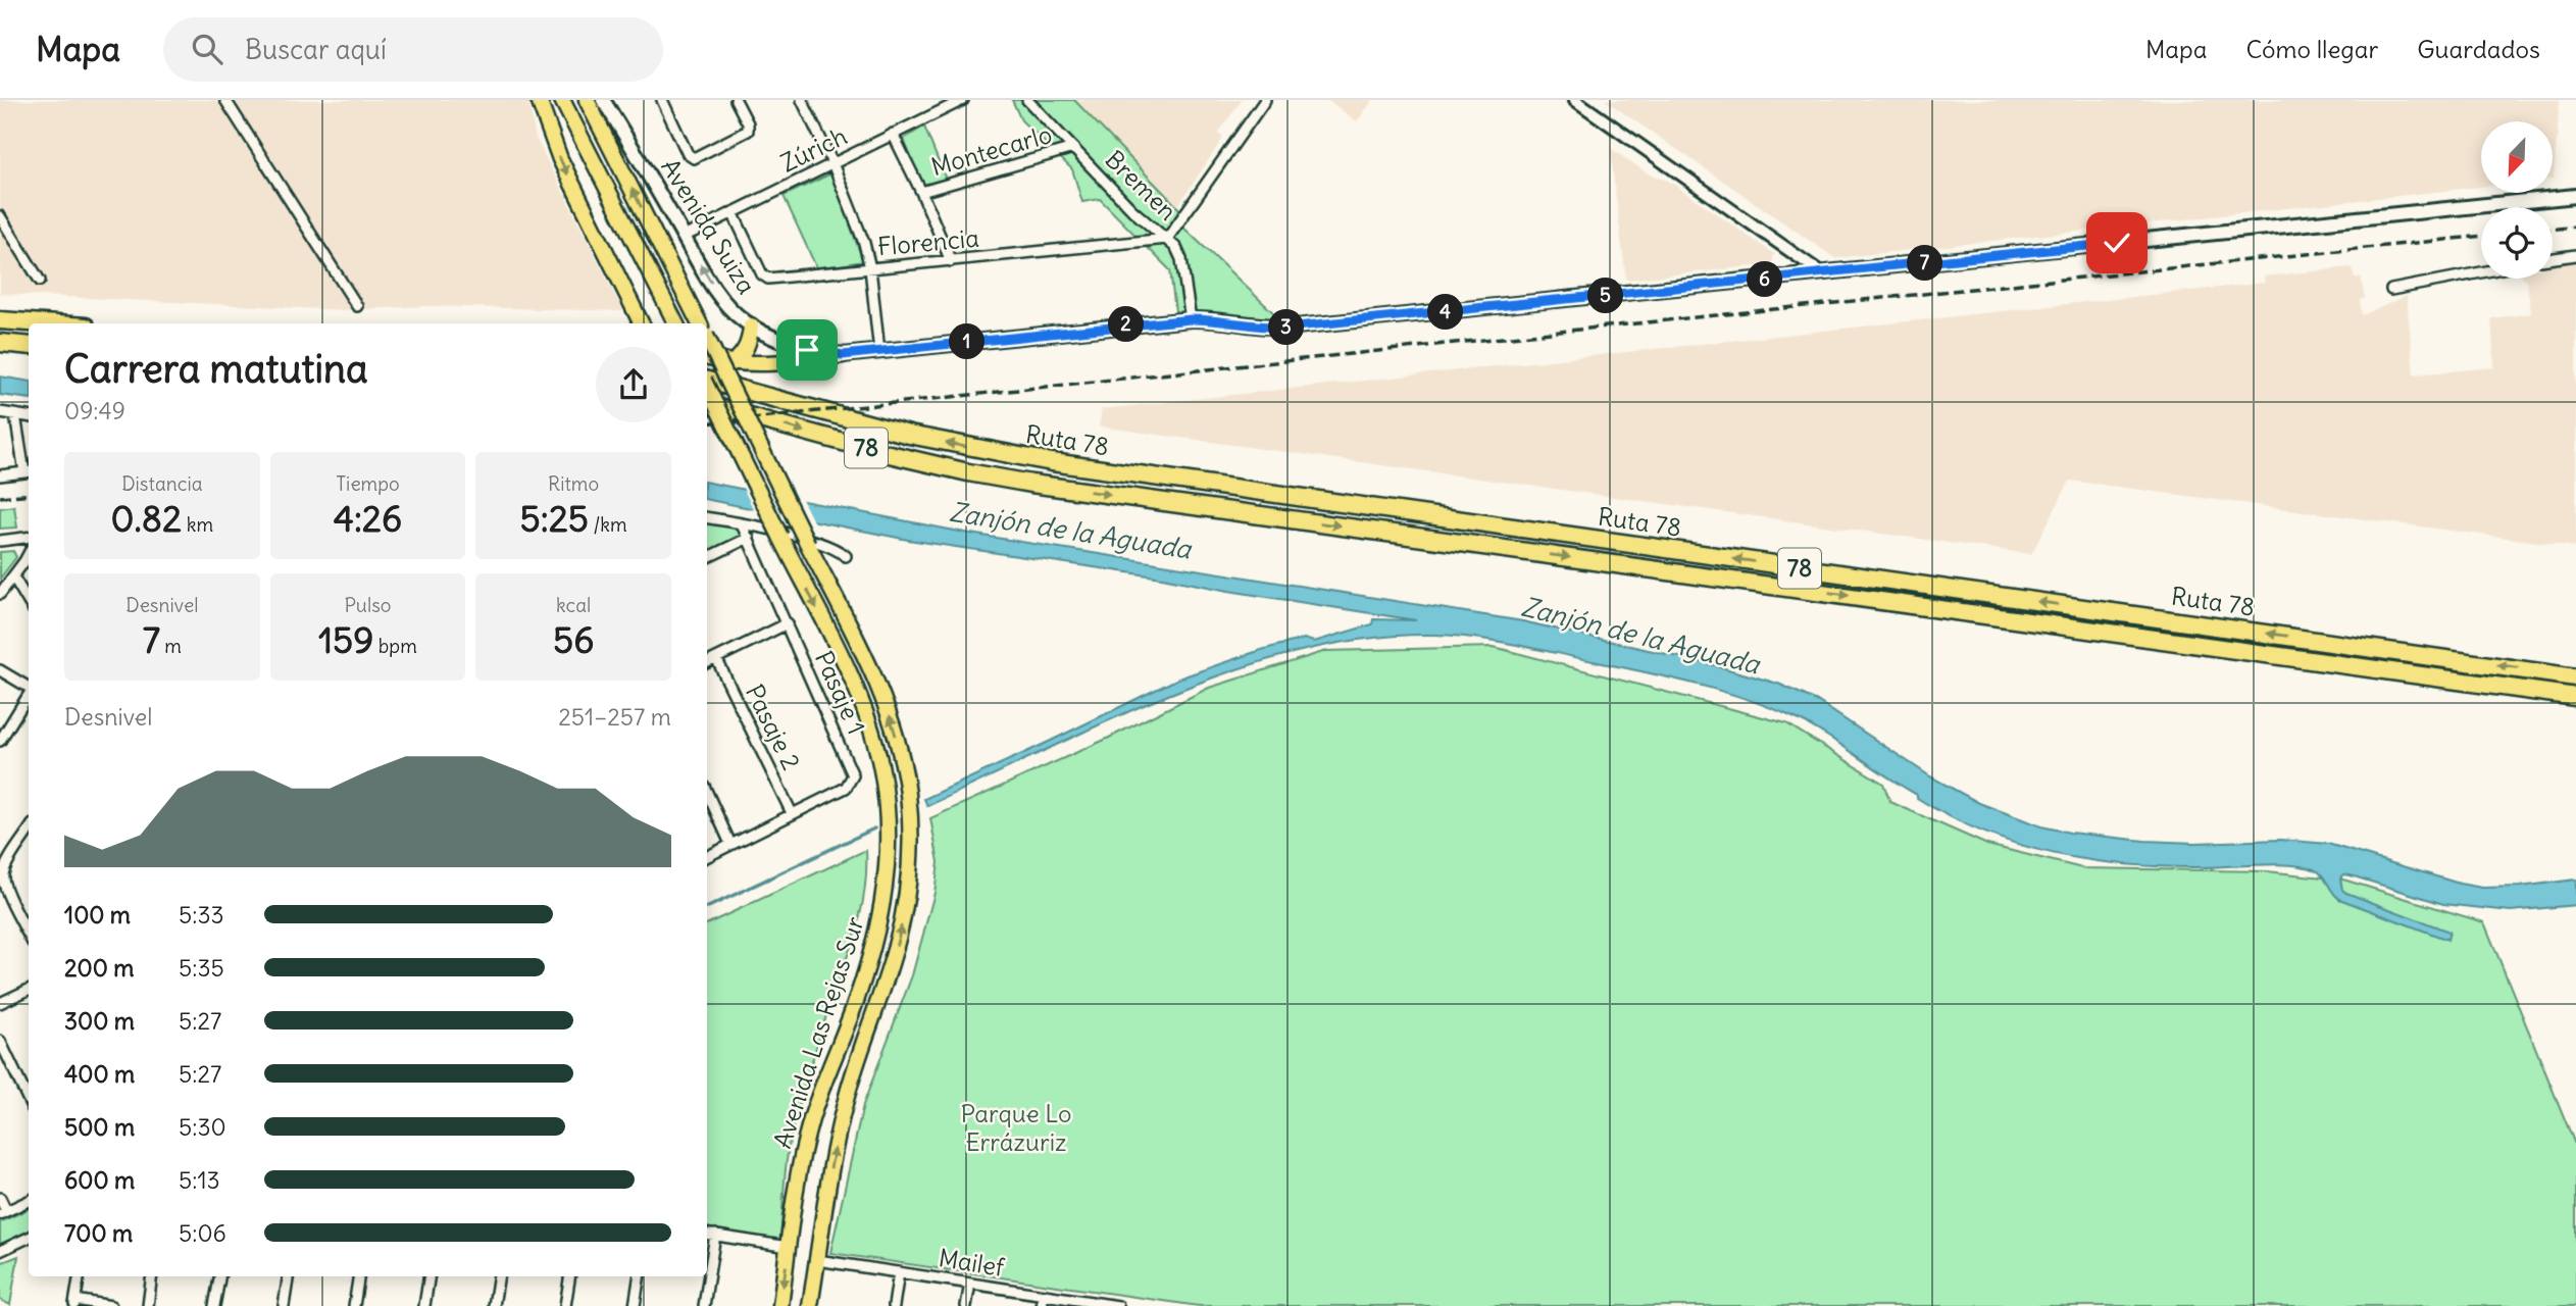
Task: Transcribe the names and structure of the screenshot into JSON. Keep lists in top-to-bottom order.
{
  "streets": {
    "highway": ["Ruta 78", "78"],
    "main road": ["Avenida Suiza", "Avenida Las Rejas Sur"],
    "street": [
      "Zúrich",
      "Montecarlo",
      "Bremen",
      "Florencia",
      "Pasaje 1",
      "Pasaje 2",
      "Mailef"
    ]
  },
  "crossings": [
    ["Zúrich", "Avenida Suiza"],
    ["Zúrich", "Florencia"],
    ["Montecarlo", "Bremen"],
    ["Bremen", "Avenida Suiza"],
    ["Bremen", "Florencia"],
    ["Avenida Suiza", "Avenida Las Rejas Sur"],
    ["Pasaje 1", "Pasaje 2"],
    ["Avenida Las Rejas Sur", "Mailef"]
  ],
  "water": ["Zanjón de la Aguada"],
  "parks": ["Parque Lo Errázuriz"],
  "north": "bottom left",
  "page": {
    "header": "Mapa",
    "search": "Buscar aquí",
    "nav": ["Mapa", "Cómo llegar", "Guardados"],
    "pins": [
      "7",
      "6",
      "5",
      "4",
      "2",
      "3",
      "1"
    ],
    "heading": ["Carrera matutina", "09:49"],
    "stats": [
      ["Distancia", "0.82 km"],
      ["Tiempo", "4:26"],
      ["Ritmo", "5:25 /km"],
      ["Desnivel", "7 m"],
      ["Pulso", "159 bpm"],
      ["kcal", "56"]
    ],
    "chart": ["Desnivel", "251–257 m"],
    "list": [
      {
        "name": "100 m",
        "note": "5:33"
      },
      {
        "name": "200 m",
        "note": "5:35"
      },
      {
        "name": "300 m",
        "note": "5:27"
      },
      {
        "name": "400 m",
        "note": "5:27"
      },
      {
        "name": "500 m",
        "note": "5:30"
      },
      {
        "name": "600 m",
        "note": "5:13"
      },
      {
        "name": "700 m",
        "note": "5:06"
      }
    ]
  }
}
